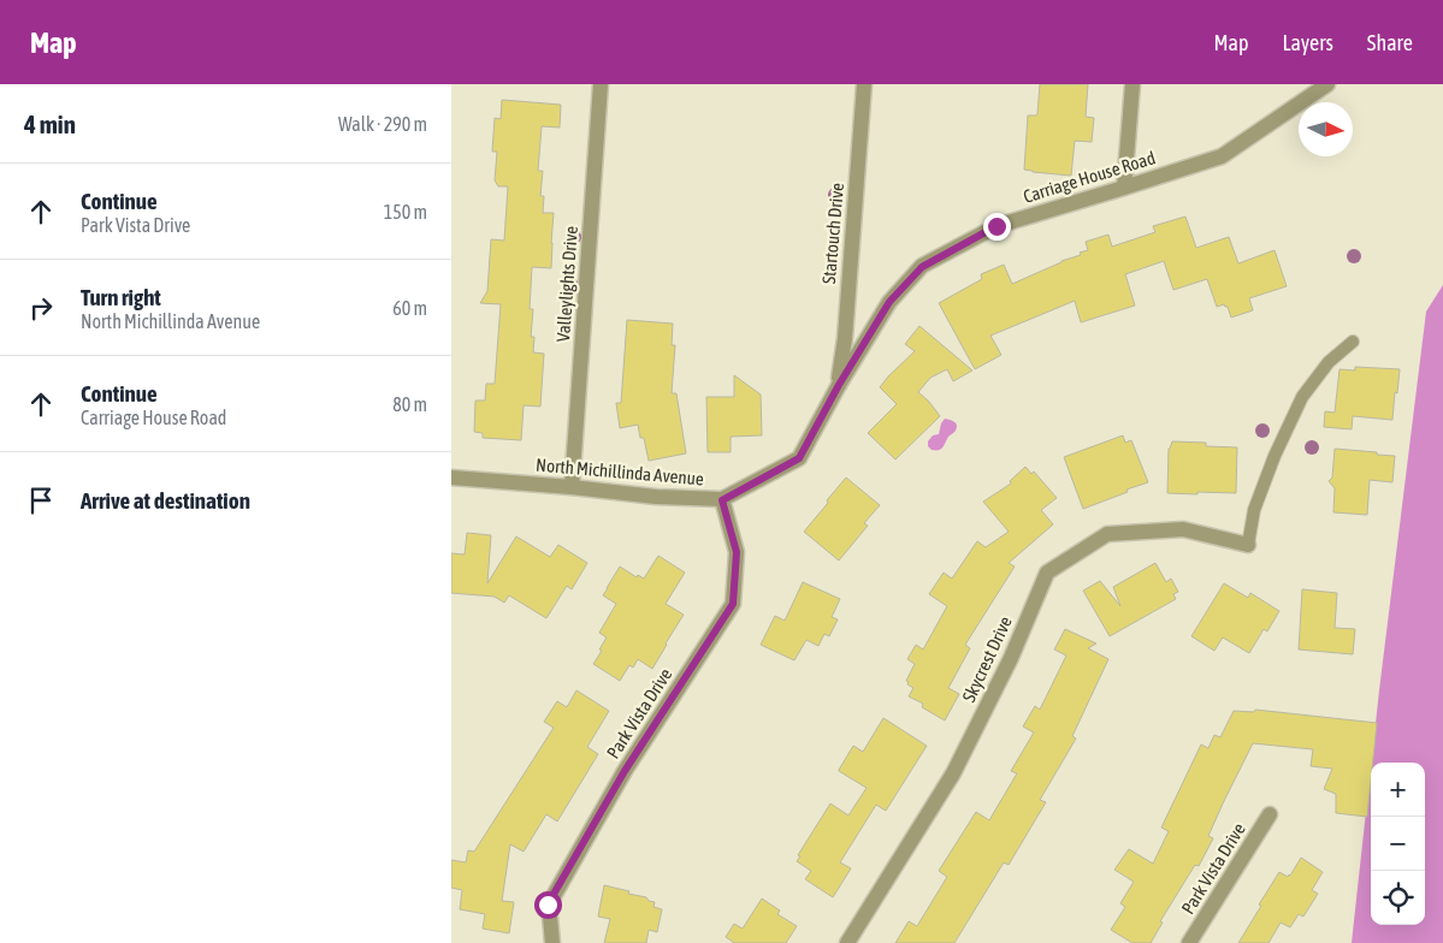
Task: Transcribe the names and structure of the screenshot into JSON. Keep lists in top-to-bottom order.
{
  "streets": {
    "street": [
      "Carriage House Road",
      "Startouch Drive",
      "Valleylights Drive",
      "North Michillinda Avenue",
      "Skycrest Drive",
      "Park Vista Drive"
    ]
  },
  "crossings": [
    ["Carriage House Road", "Startouch Drive"],
    ["Carriage House Road", "North Michillinda Avenue"],
    ["Startouch Drive", "North Michillinda Avenue"],
    ["Valleylights Drive", "North Michillinda Avenue"],
    ["North Michillinda Avenue", "Park Vista Drive"]
  ],
  "north": "right",
  "page": {
    "header": "Map",
    "nav": ["Map", "Layers", "Share"],
    "heading": ["4 min", "Walk · 290 m"],
    "list": [
      ["Continue", "Park Vista Drive", "150 m"],
      ["Turn right", "North Michillinda Avenue", "60 m"],
      ["Continue", "Carriage House Road", "80 m"],
      "Arrive at destination"
    ],
    "map_buttons": ["+", "−"]
  }
}
